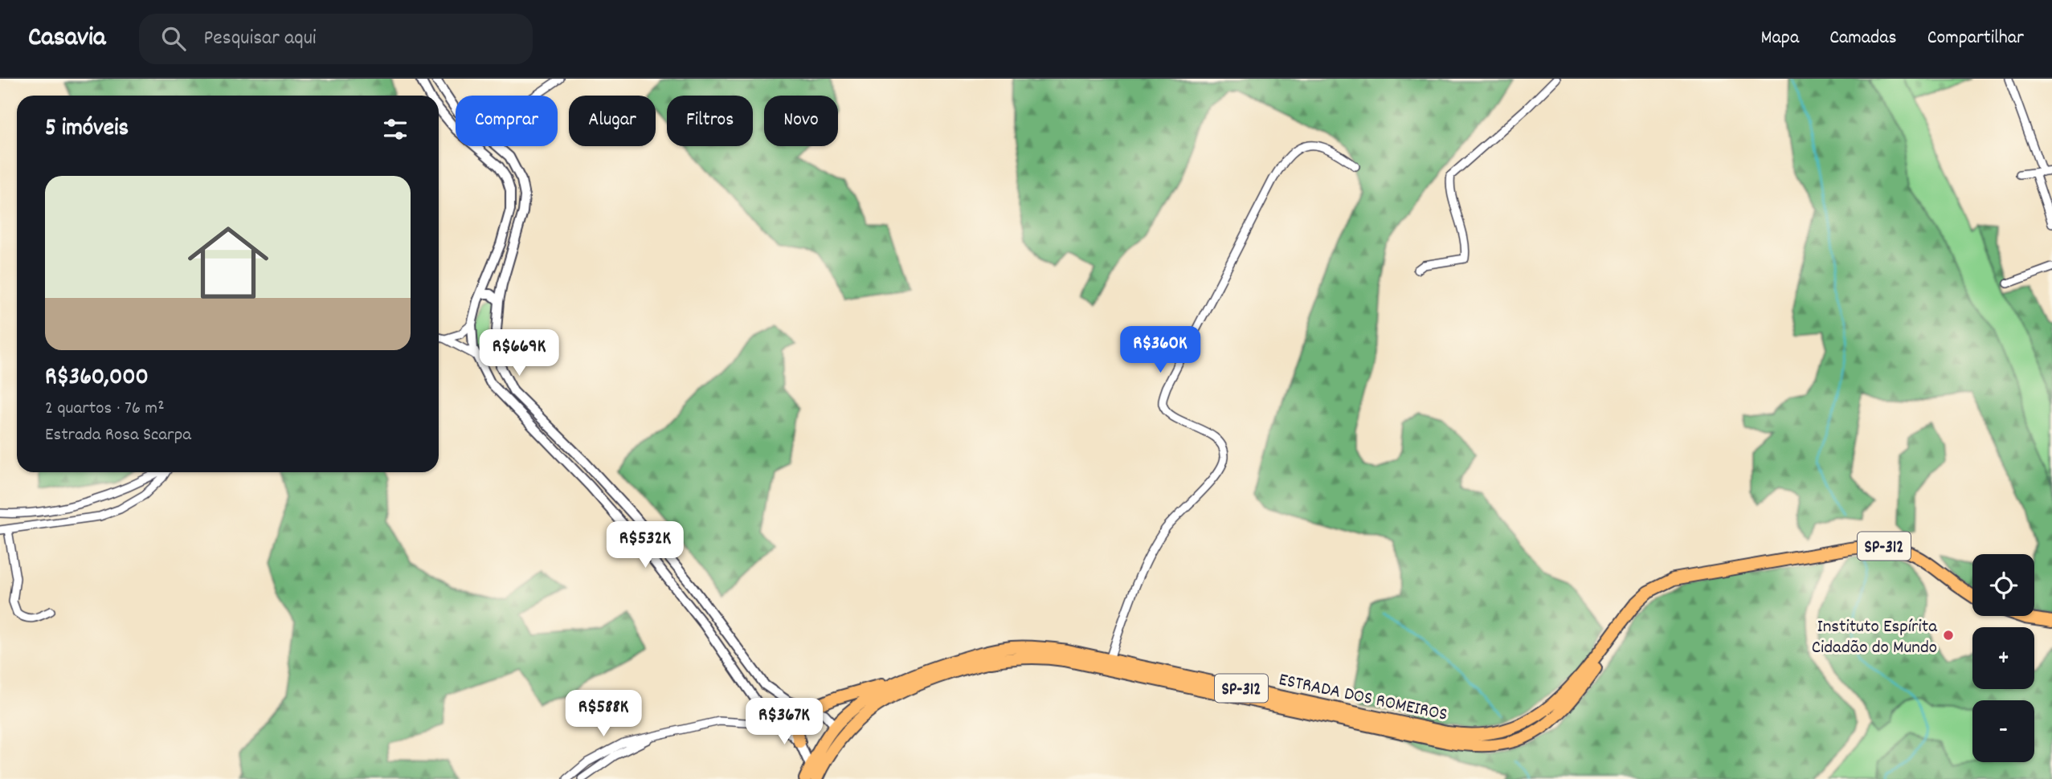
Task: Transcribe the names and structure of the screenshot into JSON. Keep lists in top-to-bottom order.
{
  "streets": {
    "main road": ["SP-312", "ESTRADA DOS ROMEIROS"]
  },
  "places": ["Instituto Espírita Cidadão do Mundo"],
  "page": {
    "header": "Casavia",
    "search": "Pesquisar aqui",
    "nav": ["Mapa", "Camadas", "Compartilhar"],
    "chip": [
      "Comprar",
      "Alugar",
      "Filtros",
      "Novo"
    ],
    "heading": "5 imóveis",
    "list": [
      {
        "name": "R$360,000",
        "note": "2 quartos · 76 m² · Estrada Rosa Scarpa"
      }
    ],
    "price": [
      "R$360K",
      "R$669K",
      "R$532K",
      "R$588K",
      "R$367K"
    ],
    "map_buttons": ["+", "−"]
  }
}
